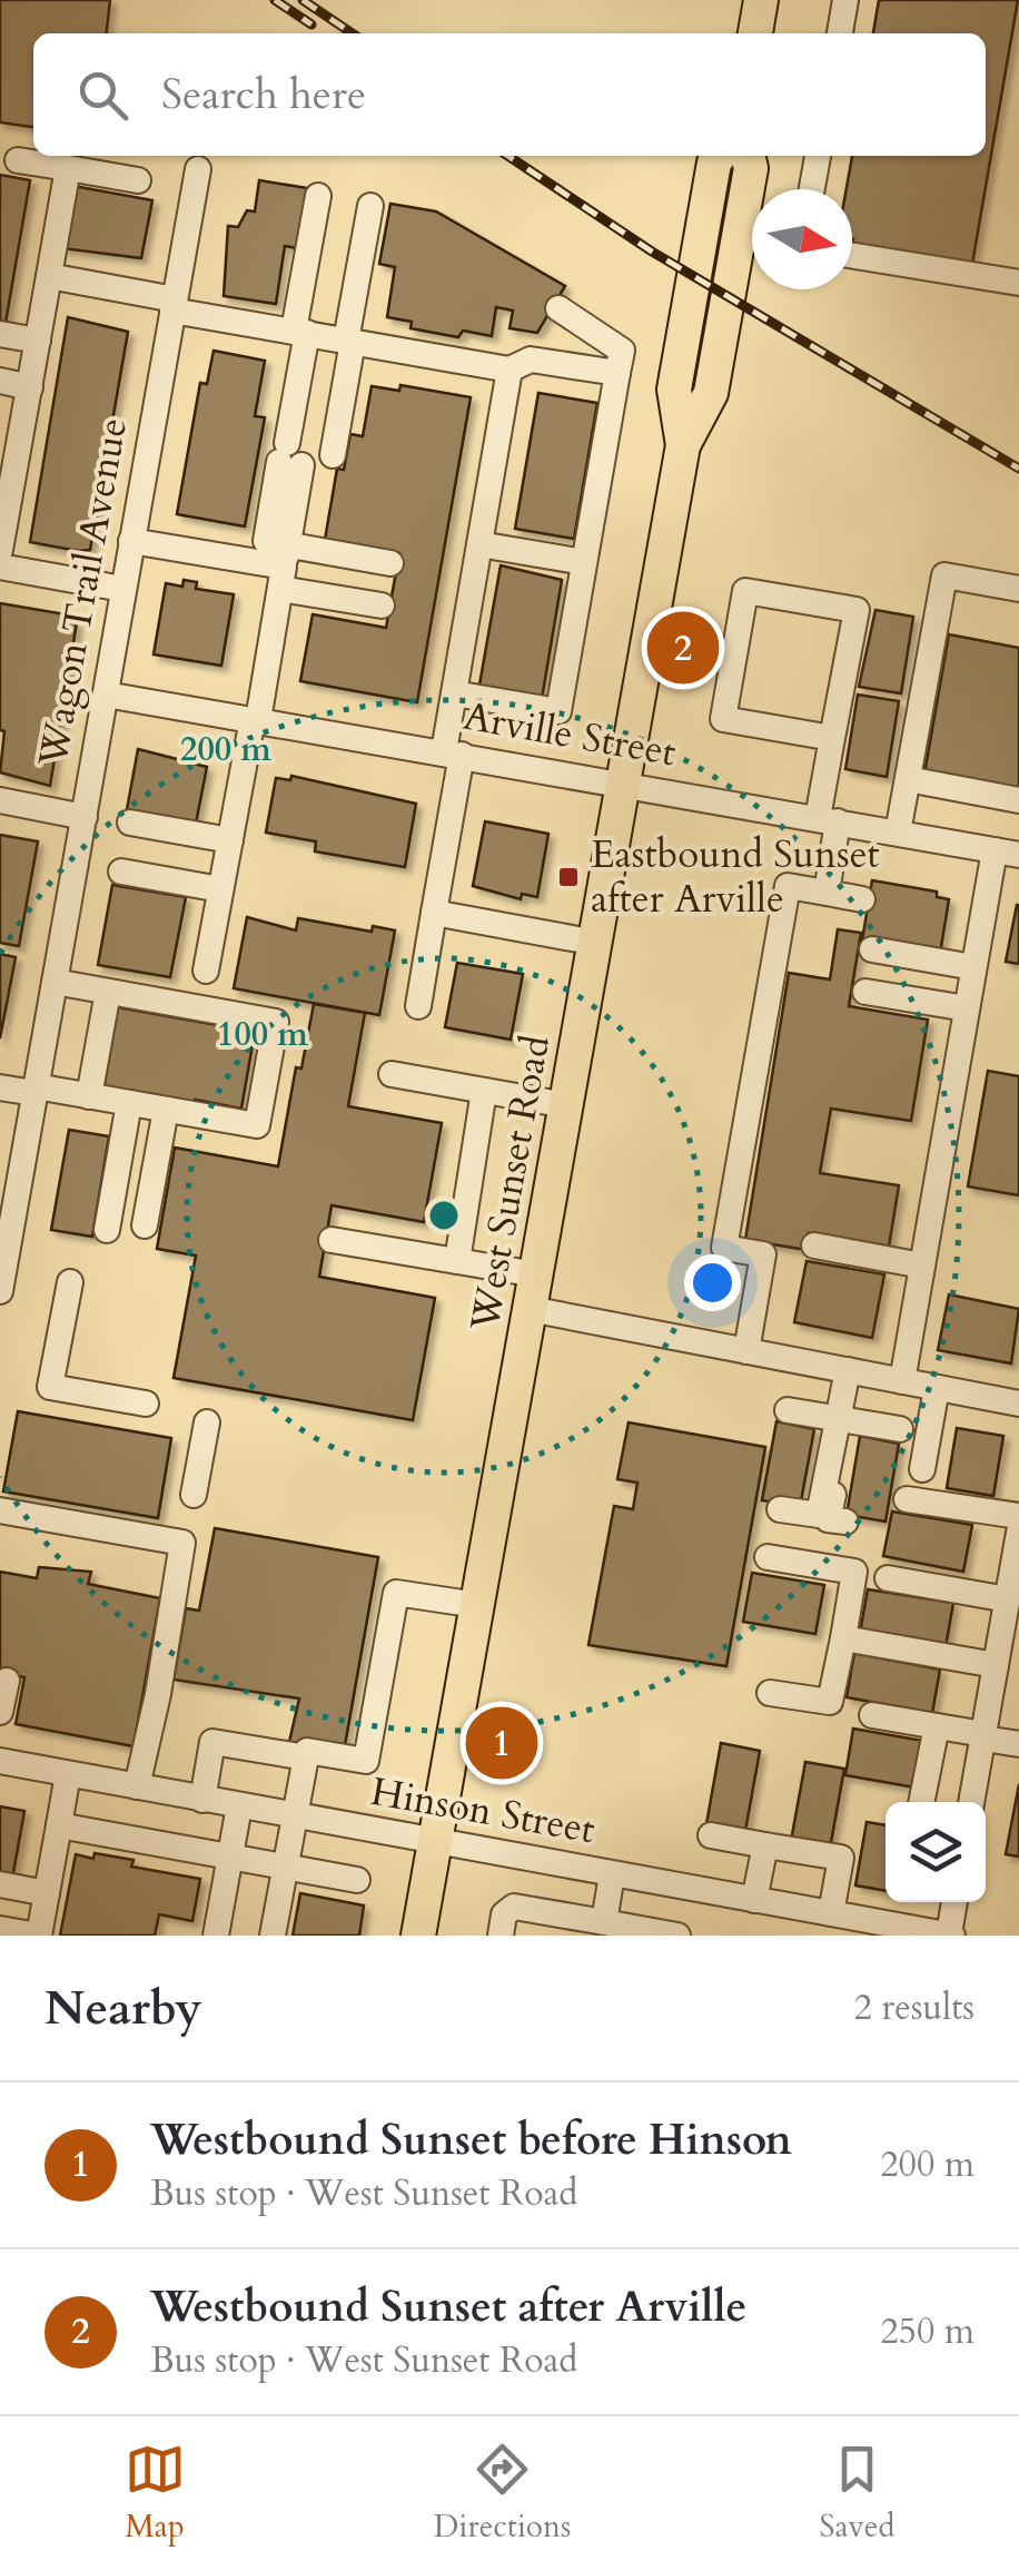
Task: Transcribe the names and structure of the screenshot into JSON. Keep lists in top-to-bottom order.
{
  "streets": {
    "main road": ["West Sunset Road"],
    "street": ["Wagon Trail Avenue", "Arville Street", "Hinson Street"]
  },
  "crossings": [
    ["Wagon Trail Avenue", "Arville Street"],
    ["Arville Street", "West Sunset Road"],
    ["West Sunset Road", "Hinson Street"]
  ],
  "places": {
    "transit": ["Eastbound Sunset after Arville"]
  },
  "north": "right",
  "page": {
    "search": "Search here",
    "pins": ["2", "1"],
    "heading": ["Nearby", "2 results"],
    "list": [
      {
        "mark": "1",
        "name": "Westbound Sunset before Hinson",
        "note": "Bus stop · West Sunset Road",
        "value": "200 m"
      },
      {
        "mark": "2",
        "name": "Westbound Sunset after Arville",
        "note": "Bus stop · West Sunset Road",
        "value": "250 m"
      }
    ],
    "nav": ["Map", "Directions", "Saved"]
  },
  "rings": ["200 m", "100 m"]
}
